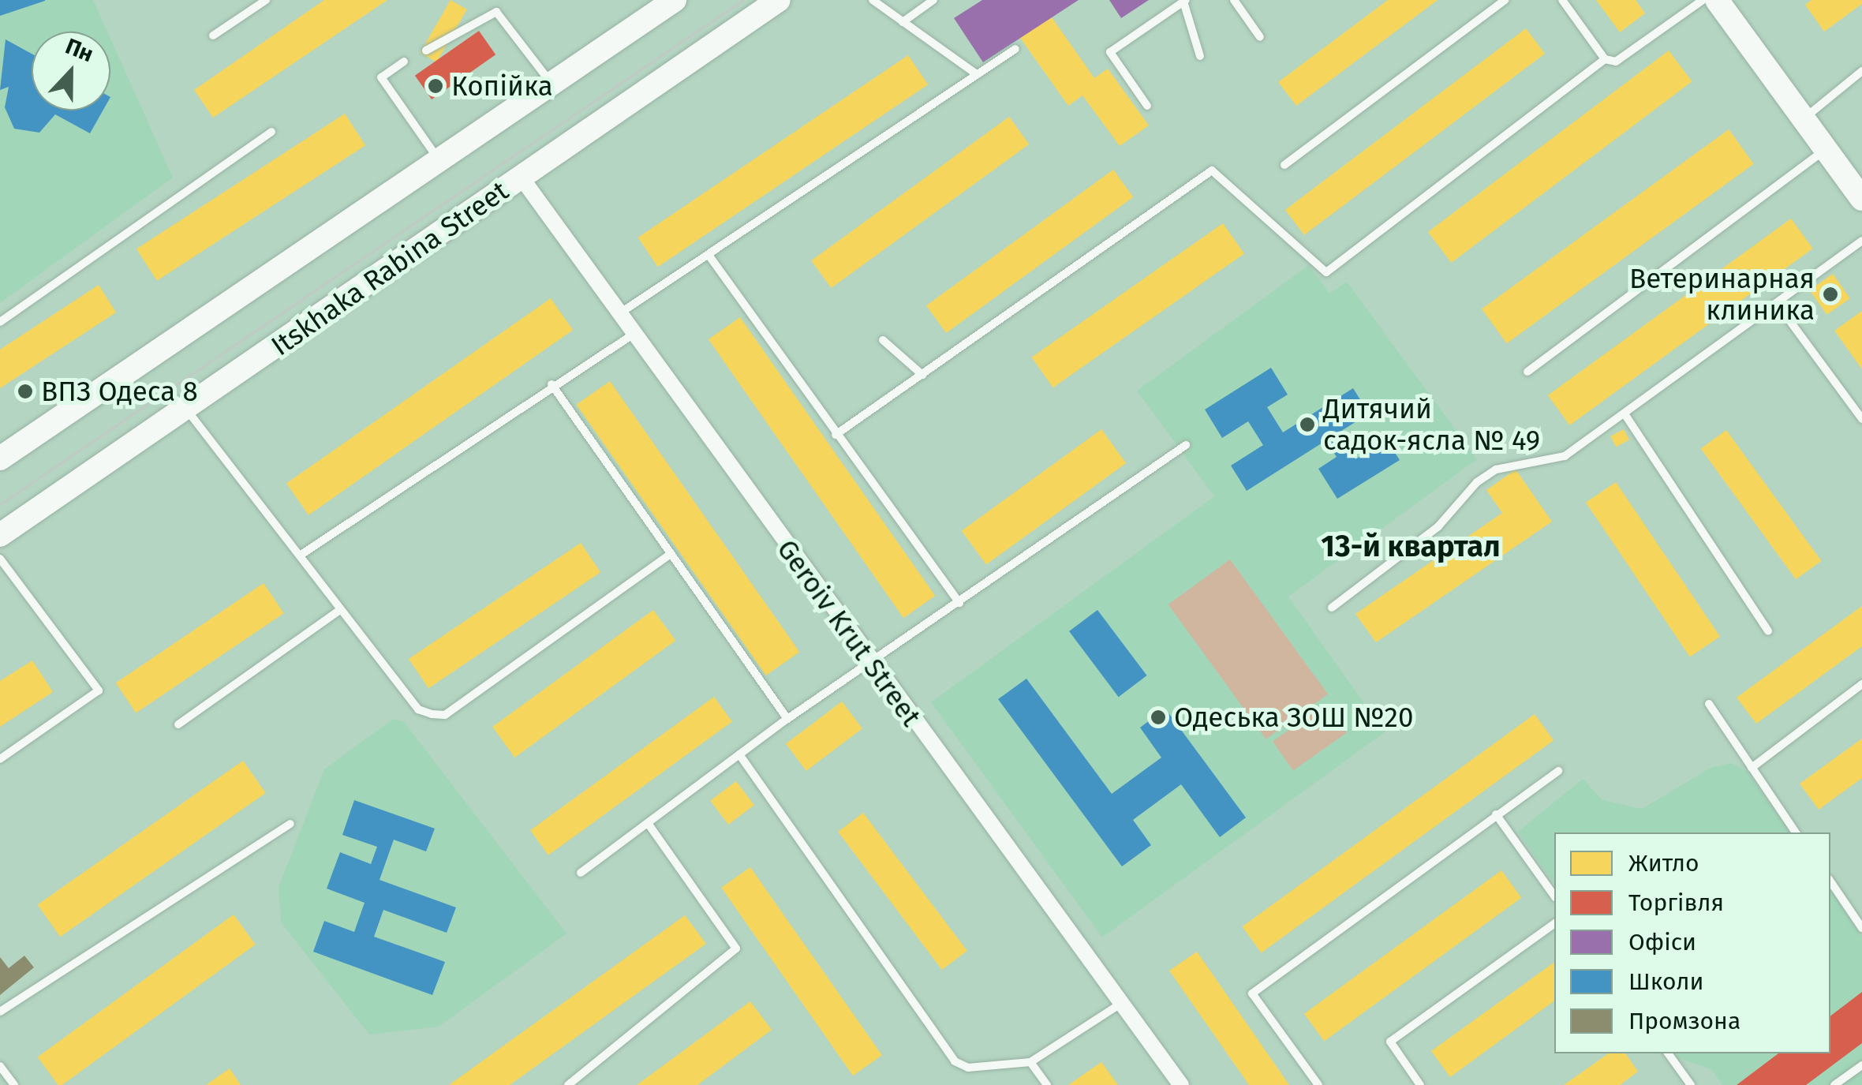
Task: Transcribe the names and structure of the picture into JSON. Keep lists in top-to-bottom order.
{
  "streets": {
    "main road": ["Itskhaka Rabina Street"],
    "street": ["Geroiv Krut Street"]
  },
  "crossings": [
    ["Itskhaka Rabina Street", "Geroiv Krut Street"]
  ],
  "districts": ["13-й квартал"],
  "places": [
    "Копійка",
    "Ветеринарная клиника",
    "ВПЗ Одеса 8",
    "Дитячий садок-ясла № 49",
    "Одеська ЗОШ №20"
  ],
  "legend": [
    "Житло",
    "Торгівля",
    "Офіси",
    "Школи",
    "Промзона"
  ],
  "north": "top"
}
